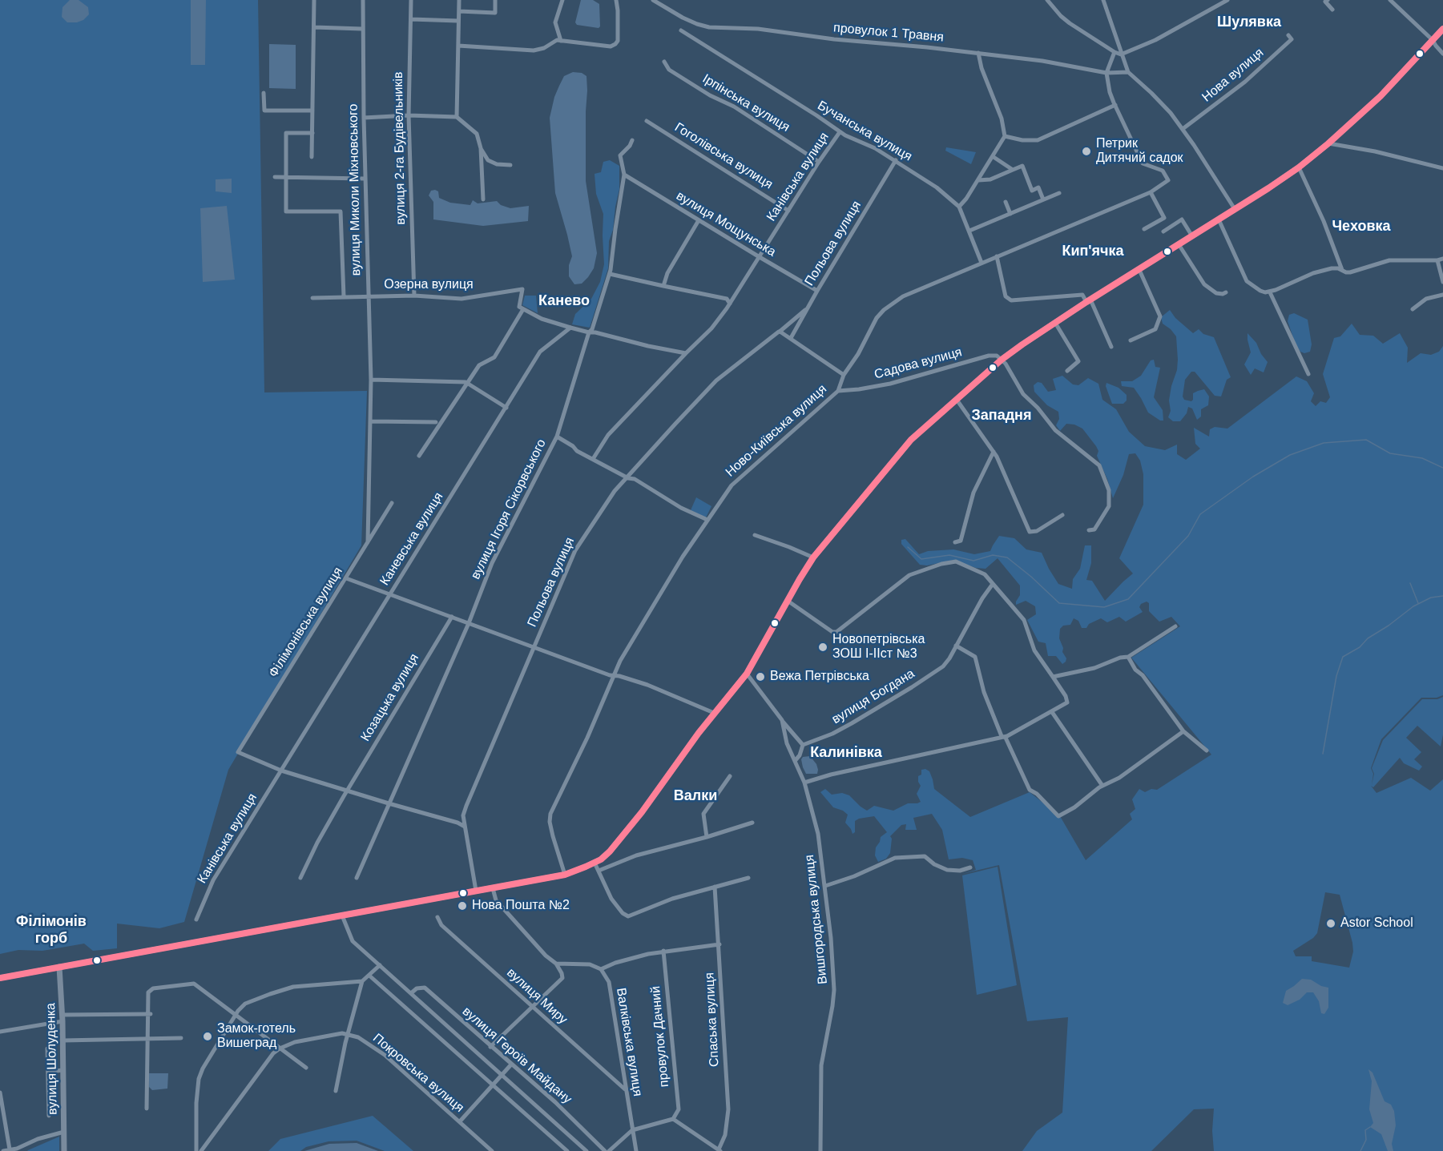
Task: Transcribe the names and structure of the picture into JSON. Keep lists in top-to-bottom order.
{
  "streets": {
    "main road": ["вулиця Шолуденка"],
    "street": [
      "провулок 1 Травня",
      "Нова вулиця",
      "Ірпінська вулиця",
      "Бучанська вулиця",
      "вулиця 2-га Будівельників",
      "Гоголівська вулиця",
      "Канівська вулиця",
      "вулиця Миколи Міхновського",
      "вулиця Мощунська",
      "Польова вулиця",
      "Озерна вулиця",
      "Садова вулиця",
      "Ново-Київська вулиця",
      "вулиця Ігоря Сікорвського",
      "Каневська вулиця",
      "Філімонівська вулиця",
      "вулиця Богдана",
      "Козацька вулиця",
      "Вишгородська вулиця",
      "вулиця Миру",
      "Спаська вулиця",
      "провулок Дачний",
      "Валківська вулиця",
      "вулиця Героїв Майдану",
      "Покровська вулиця"
    ]
  },
  "crossings": [
    ["Ірпінська вулиця", "Канівська вулиця"],
    ["Бучанська вулиця", "Канівська вулиця"],
    ["Бучанська вулиця", "Польова вулиця"],
    ["Бучанська вулиця", "Ново-Київська вулиця"],
    ["вулиця 2-га Будівельників", "Озерна вулиця"],
    ["Гоголівська вулиця", "Канівська вулиця"],
    ["Канівська вулиця", "вулиця Мощунська"],
    ["Канівська вулиця", "Каневська вулиця"],
    ["Канівська вулиця", "Філімонівська вулиця"],
    ["вулиця Миколи Міхновського", "Озерна вулиця"],
    ["вулиця Миколи Міхновського", "Філімонівська вулиця"],
    ["вулиця Мощунська", "Польова вулиця"],
    ["вулиця Мощунська", "вулиця Ігоря Сікорвського"],
    ["Садова вулиця", "Ново-Київська вулиця"],
    ["Каневська вулиця", "Філімонівська вулиця"],
    ["вулиця Богдана", "Вишгородська вулиця"],
    ["вулиця Миру", "Валківська вулиця"]
  ],
  "districts": [
    "Шулявка",
    "Чеховка",
    "Кип'ячка",
    "Канево",
    "Западня",
    "Калинівка",
    "Валки",
    "Філімонів горб"
  ],
  "places": [
    "Петрик Дитячий садок",
    "Новопетрівська ЗОШ I-IIст №3",
    "Вежа Петрівська",
    "Нова Пошта №2",
    "Astor School",
    "Замок-готель Вишеград"
  ]
}
